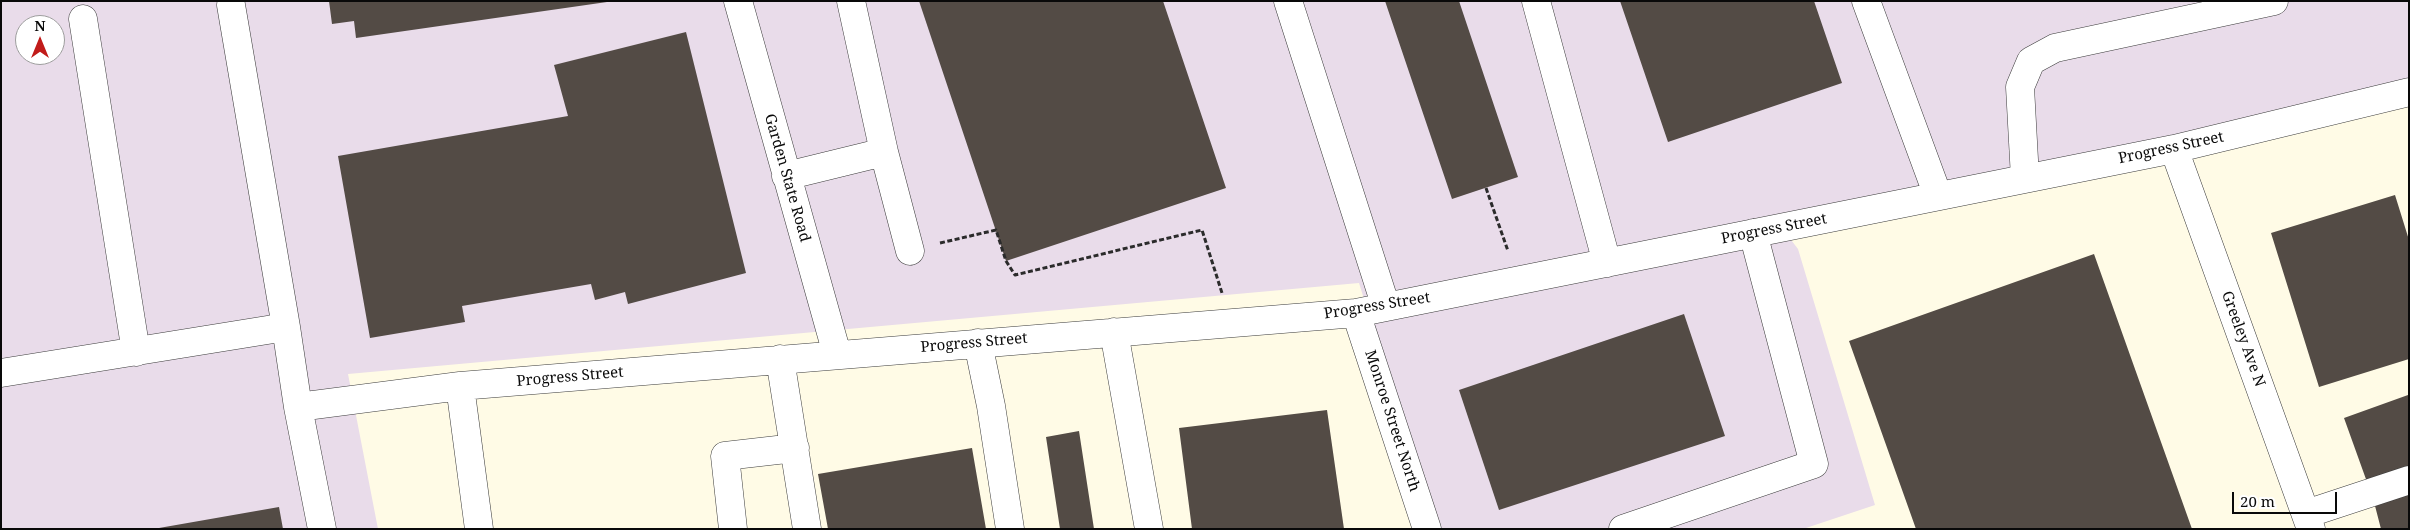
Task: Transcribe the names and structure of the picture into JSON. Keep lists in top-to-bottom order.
{
  "streets": {
    "street": [
      "Progress Street",
      "Garden State Road",
      "Greeley Ave N",
      "Monroe Street North"
    ]
  },
  "crossings": [
    ["Progress Street", "Garden State Road"],
    ["Progress Street", "Greeley Ave N"],
    ["Progress Street", "Monroe Street North"]
  ],
  "scale_bar": "20 m",
  "north": "top"
}
